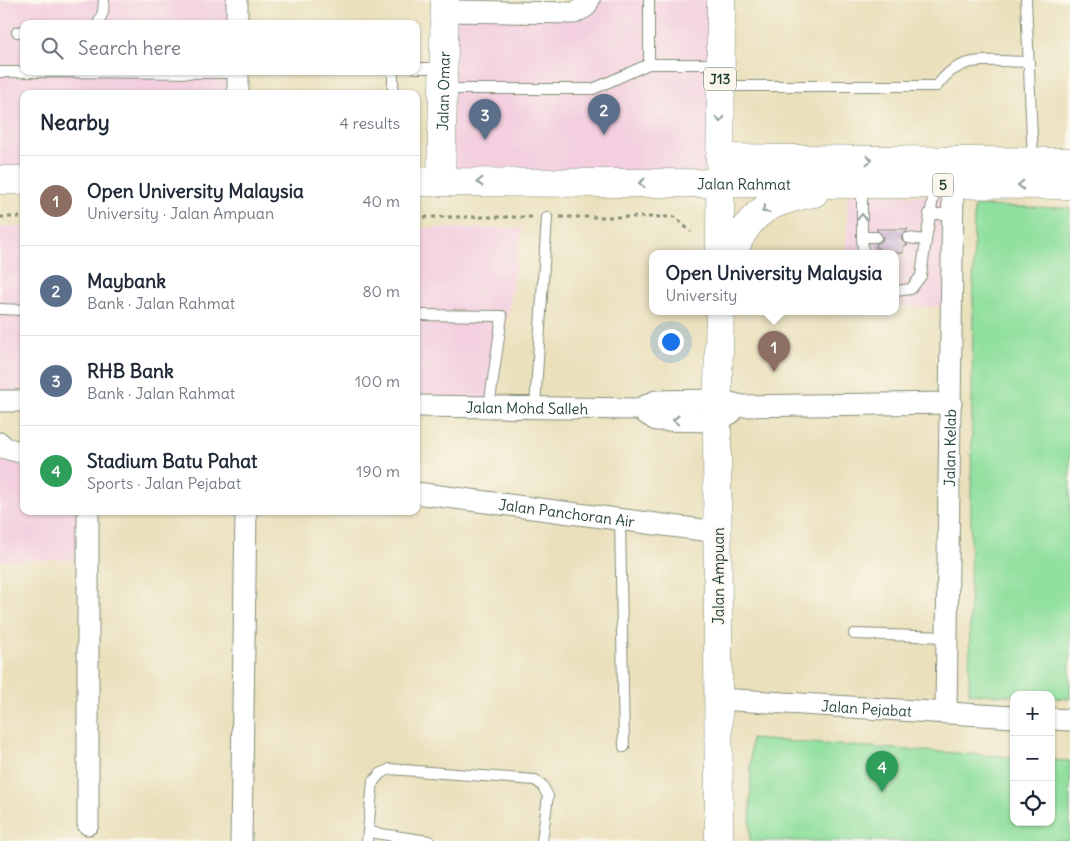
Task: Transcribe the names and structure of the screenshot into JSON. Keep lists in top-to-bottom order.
{
  "streets": {
    "main road": [
      "J13",
      "Jalan Omar",
      "Jalan Rahmat",
      "5",
      "Jalan Ampuan"
    ],
    "street": [
      "Jalan Mohd Salleh",
      "Jalan Kelab",
      "Jalan Panchoran Air",
      "Jalan Pejabat"
    ]
  },
  "crossings": [
    ["J13", "Jalan Rahmat"],
    ["Jalan Omar", "Jalan Rahmat"],
    ["Jalan Rahmat", "Jalan Kelab"],
    ["Jalan Mohd Salleh", "Jalan Ampuan"],
    ["Jalan Kelab", "Jalan Pejabat"],
    ["Jalan Panchoran Air", "Jalan Ampuan"],
    ["Jalan Ampuan", "Jalan Pejabat"]
  ],
  "page": {
    "search": "Search here",
    "heading": ["Nearby", "4 results"],
    "pins": [
      "2",
      "3",
      "1",
      "4"
    ],
    "list": [
      {
        "mark": "1",
        "name": "Open University Malaysia",
        "note": "University · Jalan Ampuan",
        "value": "40 m"
      },
      {
        "mark": "2",
        "name": "Maybank",
        "note": "Bank · Jalan Rahmat",
        "value": "80 m"
      },
      {
        "mark": "3",
        "name": "RHB Bank",
        "note": "Bank · Jalan Rahmat",
        "value": "100 m"
      },
      {
        "mark": "4",
        "name": "Stadium Batu Pahat",
        "note": "Sports · Jalan Pejabat",
        "value": "190 m"
      }
    ],
    "popup": ["Open University Malaysia", "University"],
    "map_buttons": ["+", "−"]
  }
}
